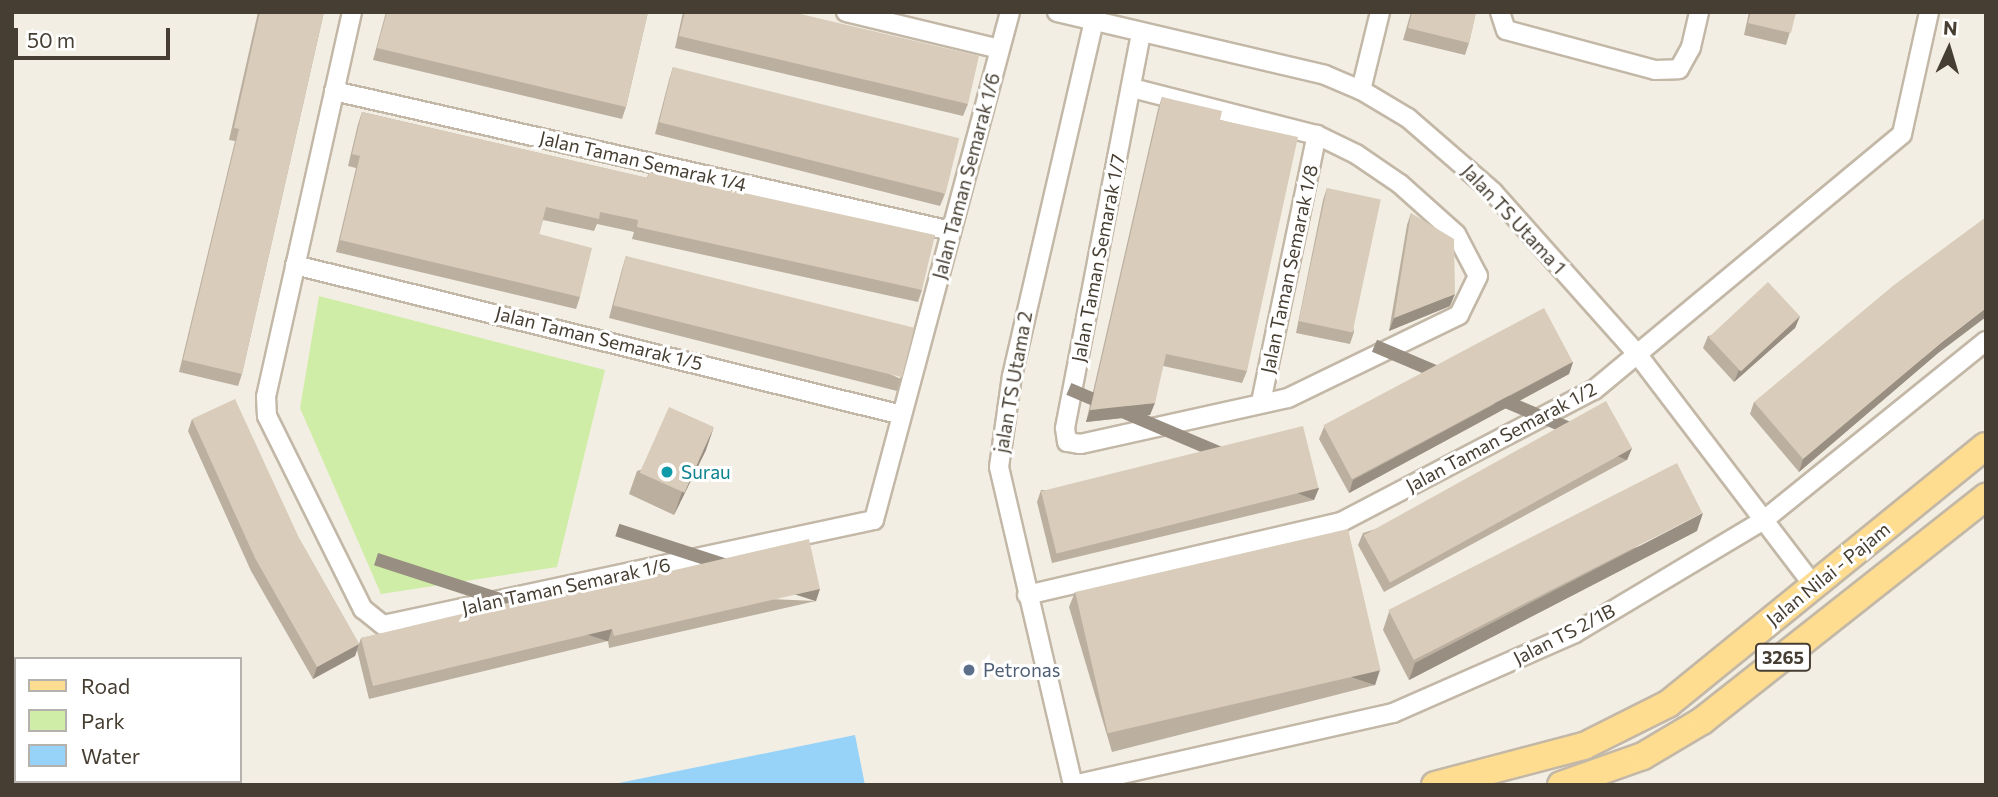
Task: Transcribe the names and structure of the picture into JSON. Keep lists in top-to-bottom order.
{
  "streets": {
    "main road": ["Jalan Nilai - Pajam", "3265"],
    "street": [
      "Jalan Taman Semarak 1/4",
      "Jalan Taman Semarak 1/6",
      "Jalan TS Utama 1",
      "Jalan Taman Semarak 1/7",
      "Jalan Taman Semarak 1/8",
      "Jalan Taman Semarak 1/5",
      "jalan TS Utama 2",
      "Jalan Taman Semarak 1/2",
      "Jalan TS 2/1B"
    ]
  },
  "crossings": [
    ["Jalan Taman Semarak 1/4", "Jalan Taman Semarak 1/6"],
    ["Jalan Taman Semarak 1/6", "Jalan Taman Semarak 1/5"],
    ["Jalan TS Utama 1", "Jalan Taman Semarak 1/7"],
    ["Jalan TS Utama 1", "jalan TS Utama 2"],
    ["Jalan TS Utama 1", "Jalan Taman Semarak 1/2"],
    ["Jalan TS Utama 1", "Jalan Nilai - Pajam"],
    ["Jalan TS Utama 1", "Jalan TS 2/1B"],
    ["Jalan Taman Semarak 1/7", "Jalan Taman Semarak 1/8"],
    ["jalan TS Utama 2", "Jalan Taman Semarak 1/2"],
    ["jalan TS Utama 2", "Jalan TS 2/1B"]
  ],
  "places": ["Surau", "Petronas"],
  "legend": ["Road", "Park", "Water"],
  "scale_bar": "50 m",
  "north": "top"
}
